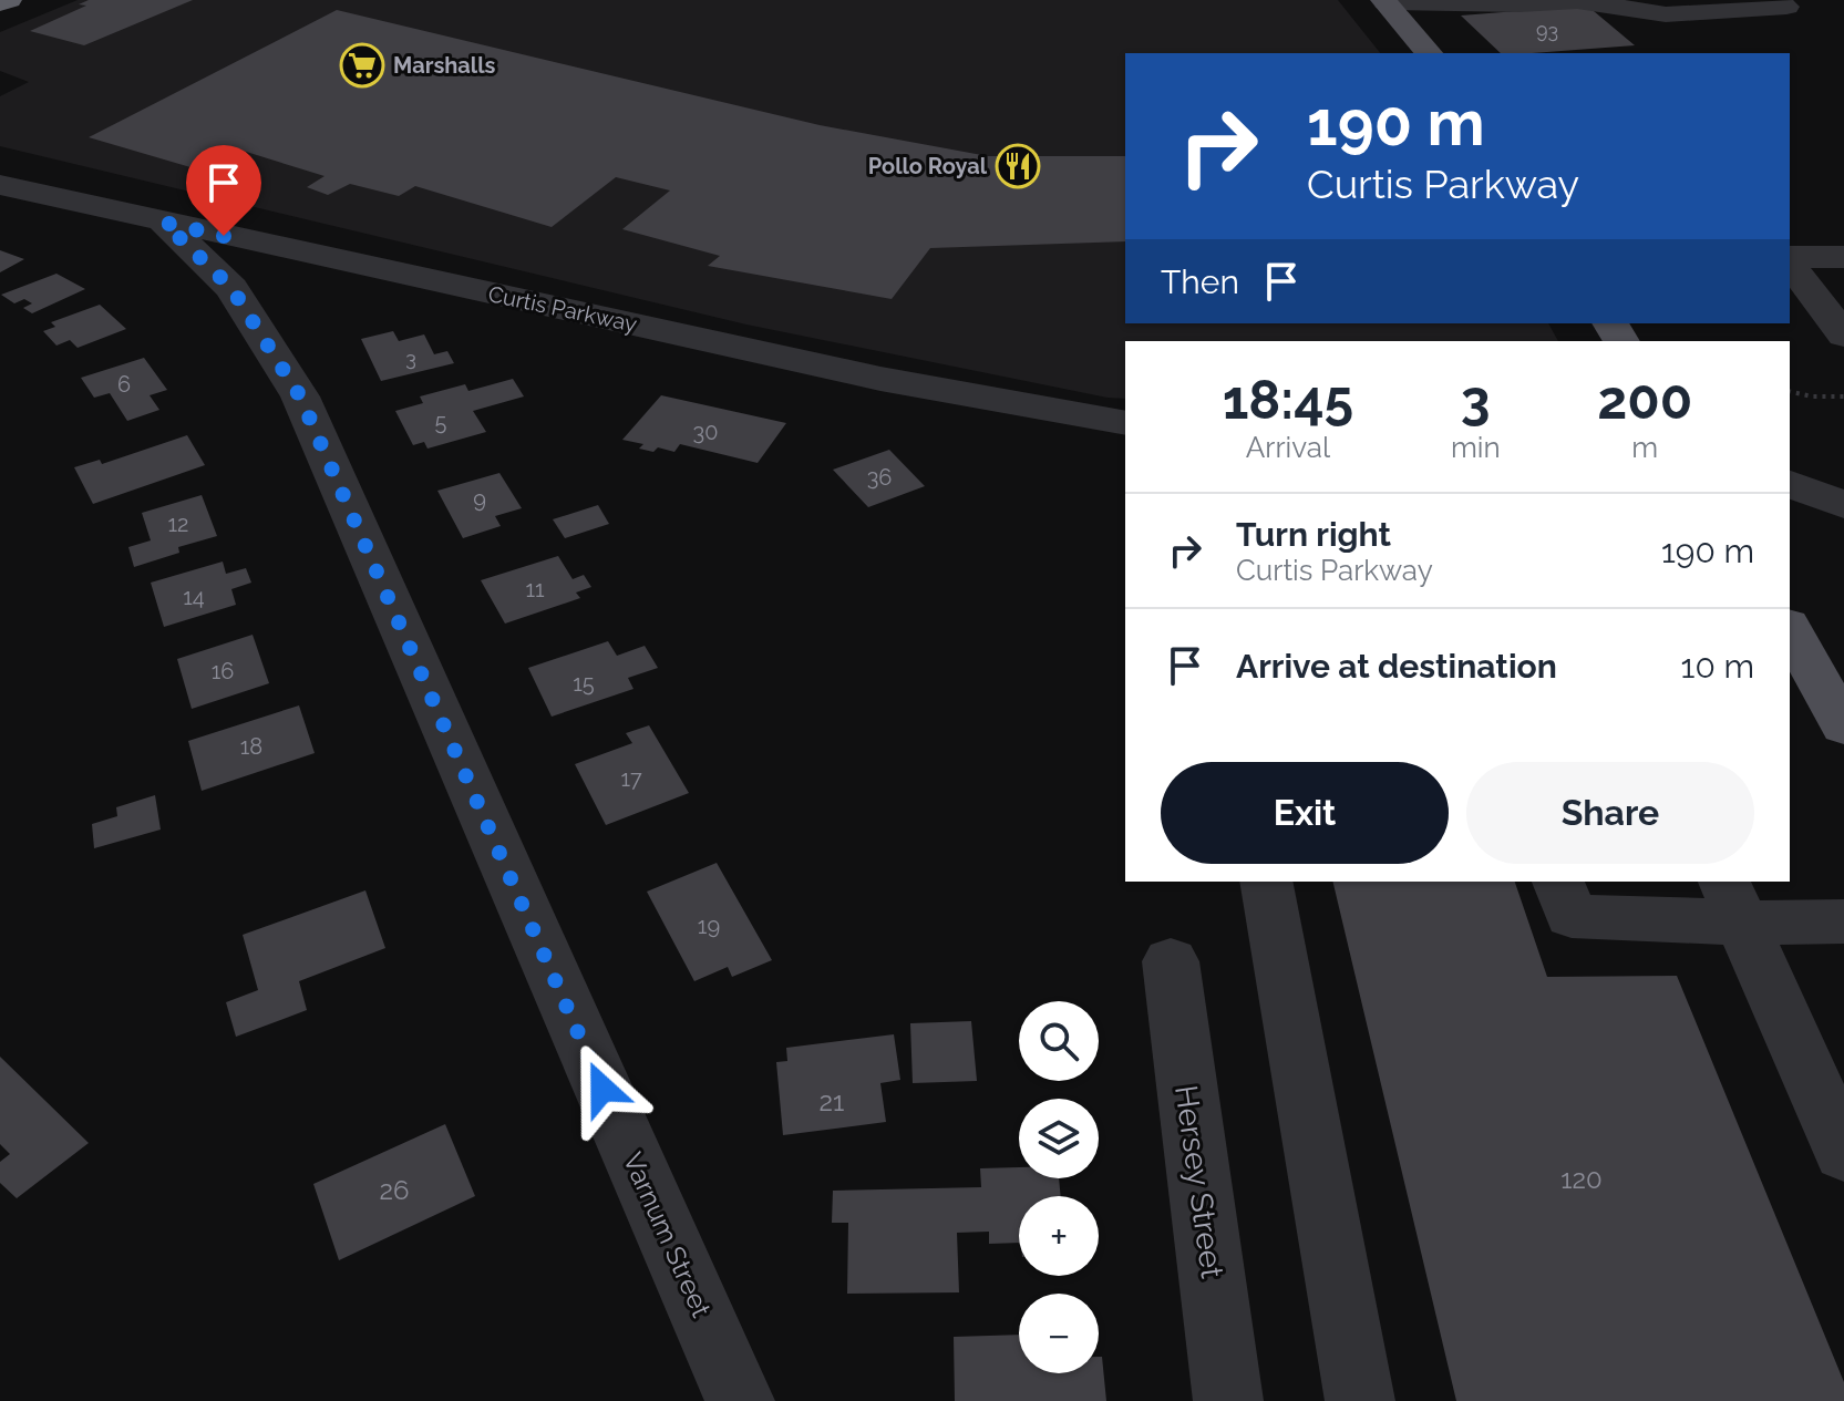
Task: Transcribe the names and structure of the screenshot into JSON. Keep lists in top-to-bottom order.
{
  "streets": {
    "street": ["Curtis Parkway", "Hersey Street", "Varnum Street"]
  },
  "crossings": [
    ["Curtis Parkway", "Varnum Street"]
  ],
  "places": {
    "supermarket": ["Marshalls"],
    "restaurant": ["Pollo Royal"]
  },
  "house_numbers": [
    "93",
    "3",
    "6",
    "5",
    "30",
    "36",
    "9",
    "12",
    "11",
    "14",
    "16",
    "15",
    "18",
    "17",
    "19",
    "21",
    "120",
    "26"
  ],
  "page": {
    "turn": ["190 m", "Curtis Parkway"],
    "then": "Then",
    "eta": [
      "18:45",
      "Arrival",
      "3",
      "min",
      "200",
      "m"
    ],
    "list": [
      {
        "name": "Turn right",
        "note": "Curtis Parkway",
        "value": "190 m"
      },
      {
        "name": "Arrive at destination",
        "value": "10 m"
      }
    ],
    "buttons": ["Exit", "Share"],
    "map_buttons": ["+", "−"]
  }
}
